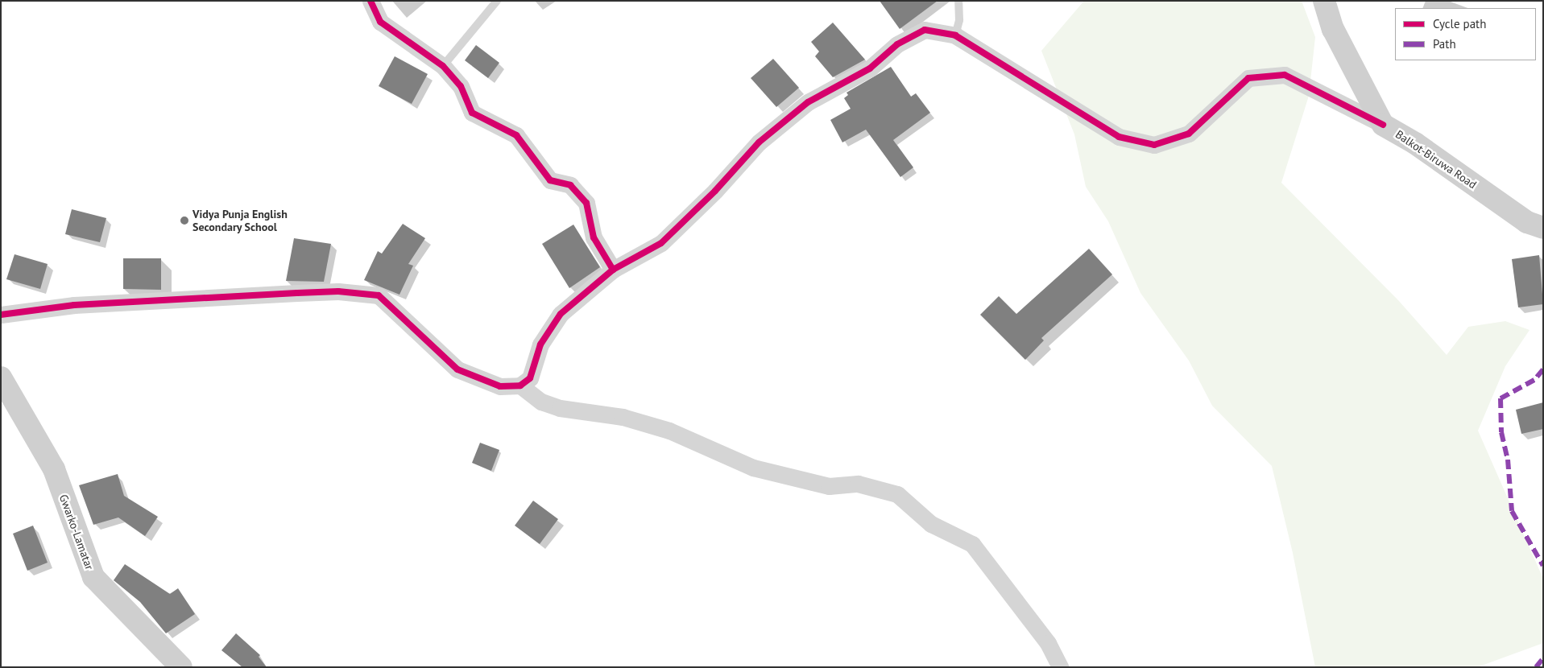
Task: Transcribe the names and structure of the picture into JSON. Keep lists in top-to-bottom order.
{
  "streets": {
    "main road": ["Balkot-Biruwa Road", "Gwarko-Lamatar"]
  },
  "places": ["Vidya Punja English Secondary School"],
  "legend": ["Cycle path", "Path"]
}
